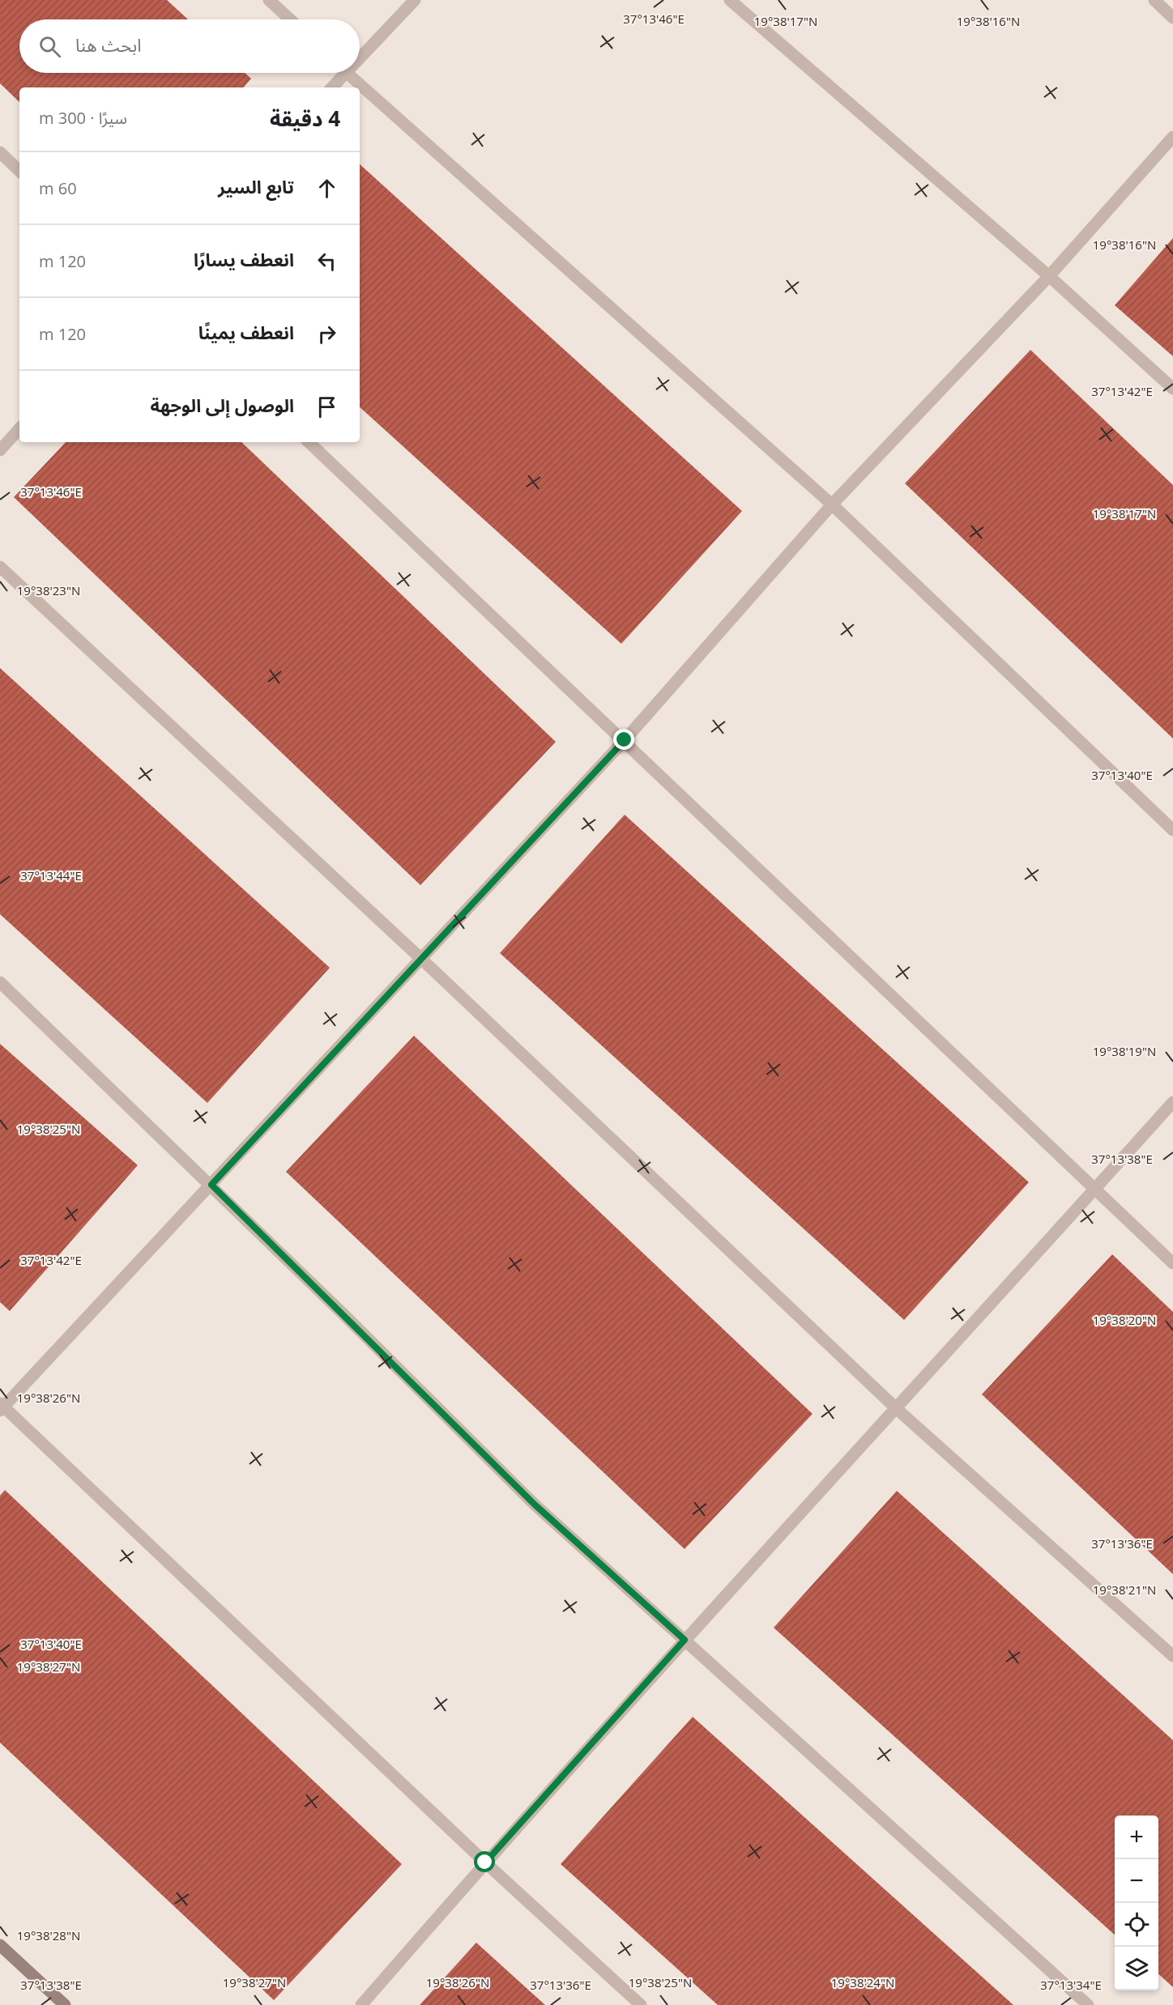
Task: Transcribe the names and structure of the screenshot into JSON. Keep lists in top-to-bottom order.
{
  "page": {
    "search": "ابحث هنا",
    "heading": ["4 دقيقة", "سيرًا · 300 m"],
    "list": [
      ["تابع السير", "60 m"],
      ["انعطف يسارًا", "120 m"],
      ["انعطف يمينًا", "120 m"],
      "الوصول إلى الوجهة"
    ],
    "map_buttons": ["+", "−"]
  },
  "coordinates": [
    "37°13'46\"E",
    "19°38'17\"N",
    "19°38'16\"N",
    "37°13'42\"E",
    "19°38'23\"N",
    "37°13'40\"E",
    "37°13'44\"E",
    "19°38'19\"N",
    "19°38'25\"N",
    "37°13'38\"E",
    "19°38'20\"N",
    "19°38'26\"N",
    "37°13'36\"E",
    "19°38'21\"N",
    "19°38'27\"N",
    "19°38'28\"N",
    "19°38'24\"N",
    "37°13'34\"E"
  ]
}
